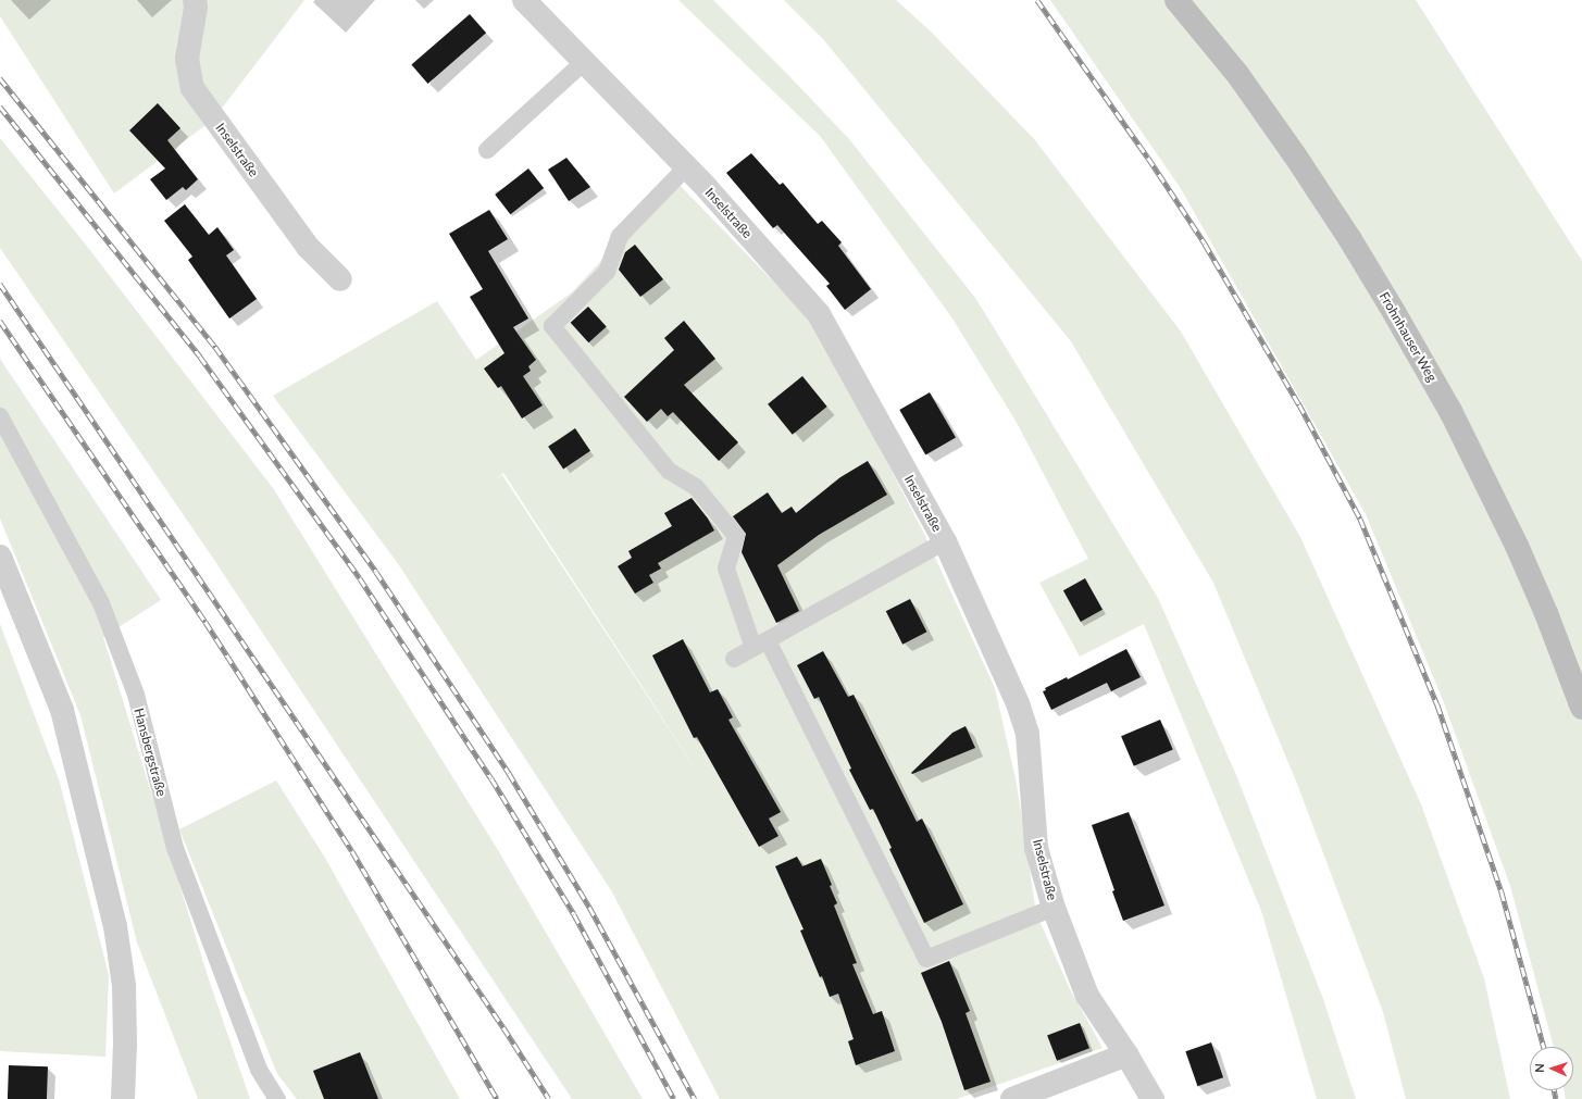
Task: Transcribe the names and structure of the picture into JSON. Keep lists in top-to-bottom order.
{
  "streets": {
    "main road": ["Frohnhauser Weg"],
    "street": ["Inselstraße"],
    "lane": ["Hansbergstraße"]
  },
  "north": "left"
}
